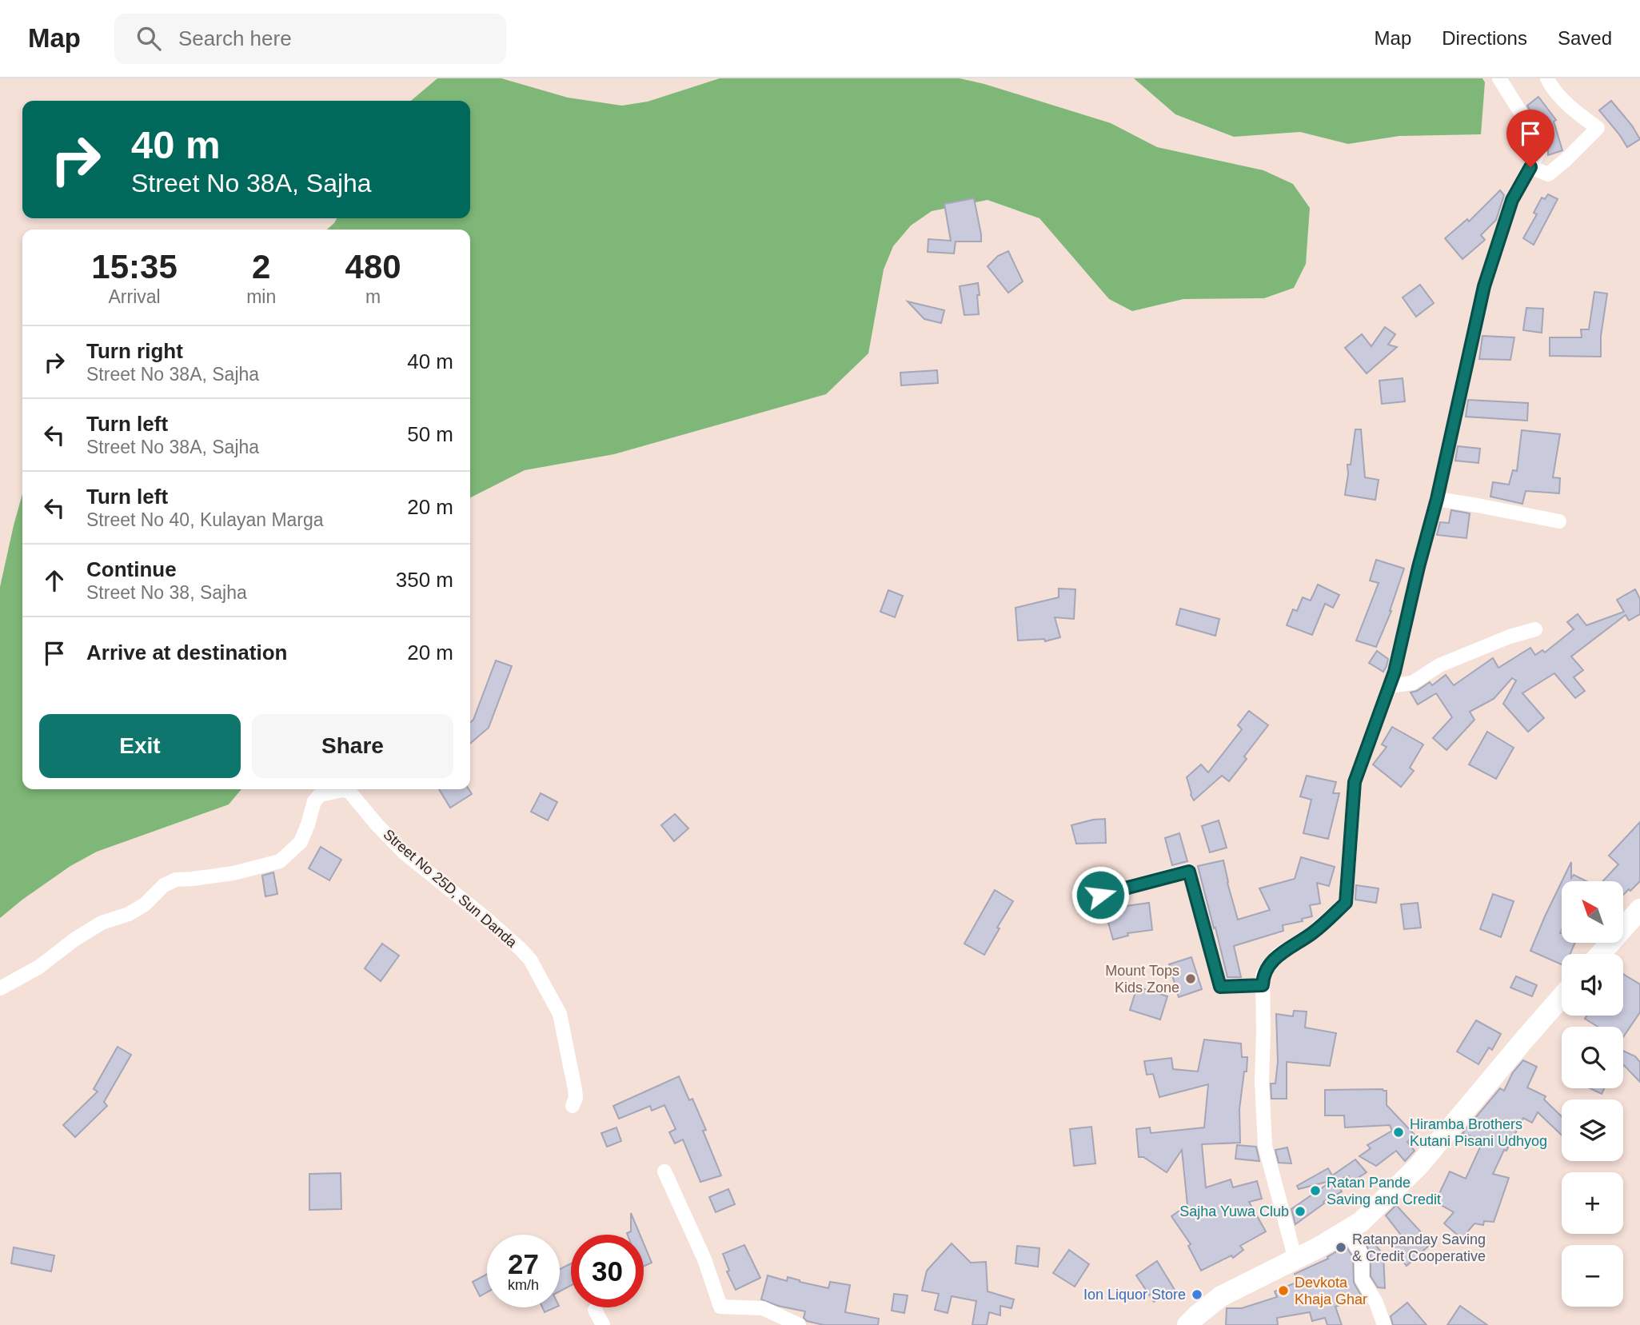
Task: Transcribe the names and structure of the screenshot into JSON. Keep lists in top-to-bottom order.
{
  "streets": {
    "street": ["Street No 25D, Sun Danda"]
  },
  "places": [
    "Mount Tops Kids Zone",
    "Hiramba Brothers Kutani Pisani Udhyog",
    "Ratan Pande Saving and Credit",
    "Sajha Yuwa Club",
    "Ratanpanday Saving & Credit Cooperative",
    "Devkota Khaja Ghar",
    "Ion Liquor Store"
  ],
  "north": "top left",
  "page": {
    "header": "Map",
    "search": "Search here",
    "nav": ["Map", "Directions", "Saved"],
    "turn": ["40 m", "Street No 38A, Sajha"],
    "eta": [
      "15:35",
      "Arrival",
      "2",
      "min",
      "480",
      "m"
    ],
    "list": [
      {
        "name": "Turn right",
        "note": "Street No 38A, Sajha",
        "value": "40 m"
      },
      {
        "name": "Turn left",
        "note": "Street No 38A, Sajha",
        "value": "50 m"
      },
      {
        "name": "Turn left",
        "note": "Street No 40, Kulayan Marga",
        "value": "20 m"
      },
      {
        "name": "Continue",
        "note": "Street No 38, Sajha",
        "value": "350 m"
      },
      {
        "name": "Arrive at destination",
        "value": "20 m"
      }
    ],
    "buttons": ["Exit", "Share"],
    "map_buttons": ["+", "−"],
    "speed": "27 km/h",
    "limit": "30"
  }
}
